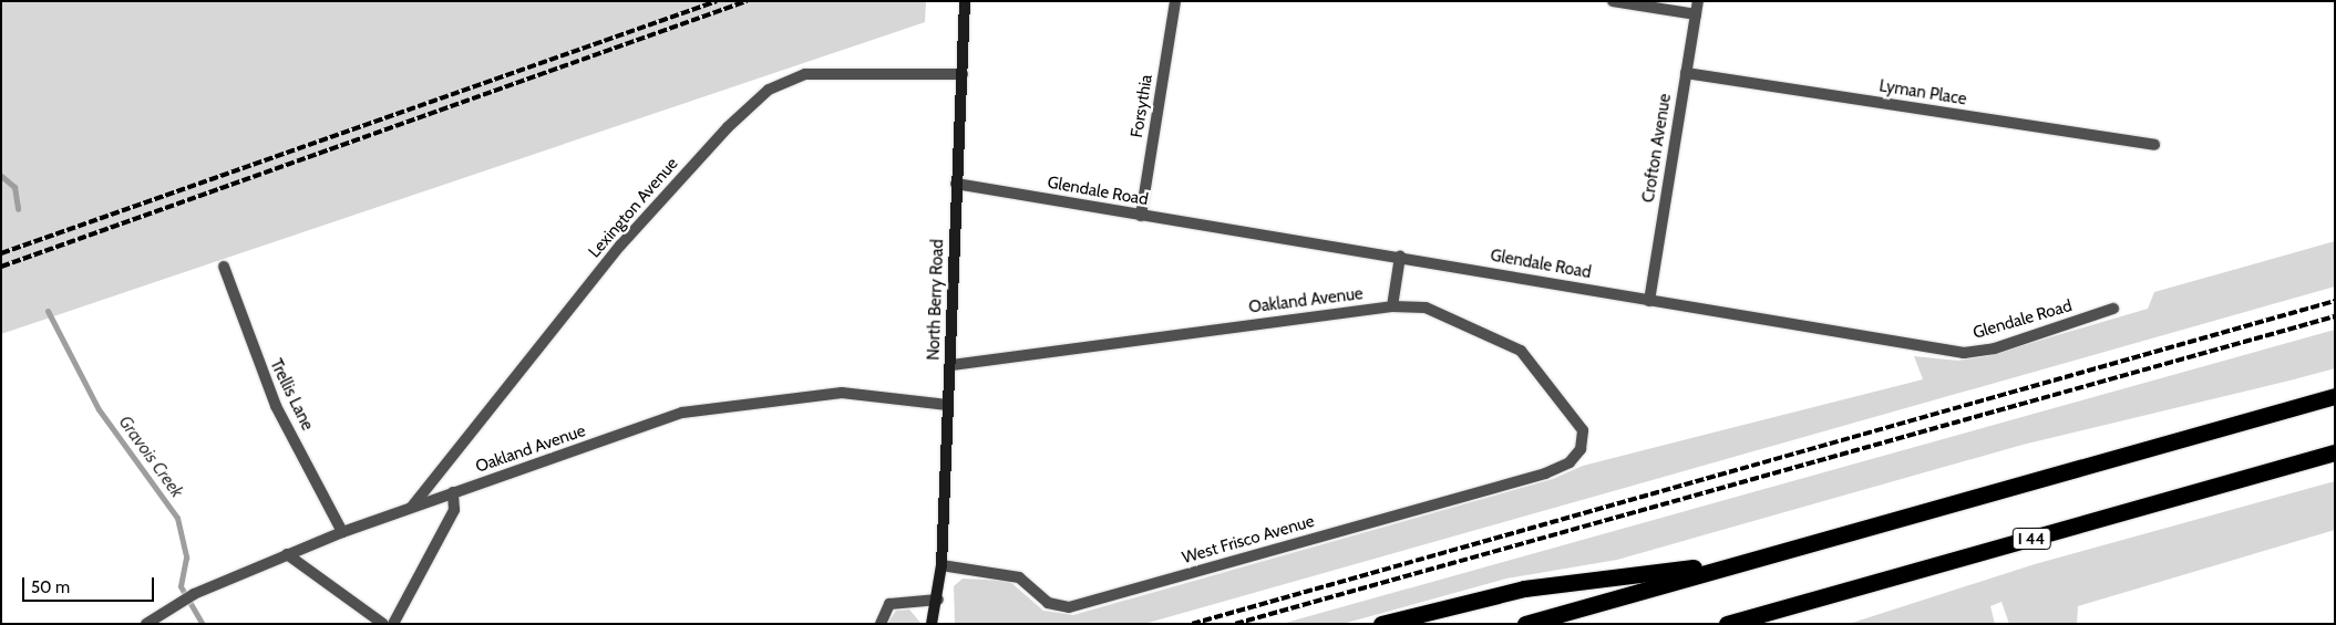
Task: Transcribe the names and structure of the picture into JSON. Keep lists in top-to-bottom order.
{
  "streets": {
    "highway": ["I 44"],
    "main road": ["North Berry Road"],
    "street": [
      "Lyman Place",
      "Forsythia",
      "Crofton Avenue",
      "Glendale Road",
      "Lexington Avenue",
      "Oakland Avenue",
      "Trellis Lane",
      "West Frisco Avenue"
    ]
  },
  "crossings": [
    ["Lyman Place", "Crofton Avenue"],
    ["Forsythia", "Glendale Road"],
    ["Crofton Avenue", "Glendale Road"],
    ["Glendale Road", "North Berry Road"],
    ["Lexington Avenue", "North Berry Road"],
    ["Lexington Avenue", "Oakland Avenue"],
    ["North Berry Road", "Oakland Avenue"],
    ["North Berry Road", "West Frisco Avenue"],
    ["Oakland Avenue", "Trellis Lane"],
    ["Oakland Avenue", "West Frisco Avenue"]
  ],
  "water": ["Gravois Creek"],
  "scale_bar": "50 m"
}
